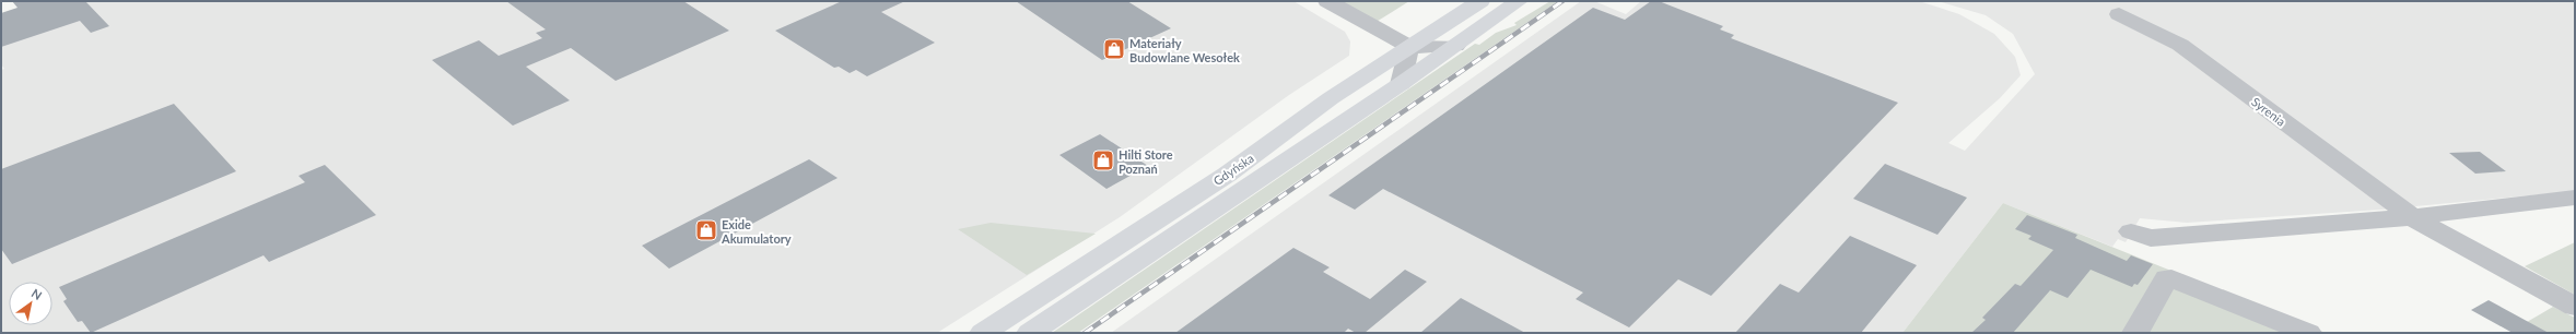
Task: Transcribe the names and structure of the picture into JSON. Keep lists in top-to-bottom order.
{
  "streets": {
    "main road": ["Gdyńska"],
    "street": ["Syrenia"]
  },
  "places": {
    "shop": ["Materiały Budowlane Wesołek", "Hilti Store Poznań", "Exide Akumulatory"]
  },
  "north": "top right"
}
